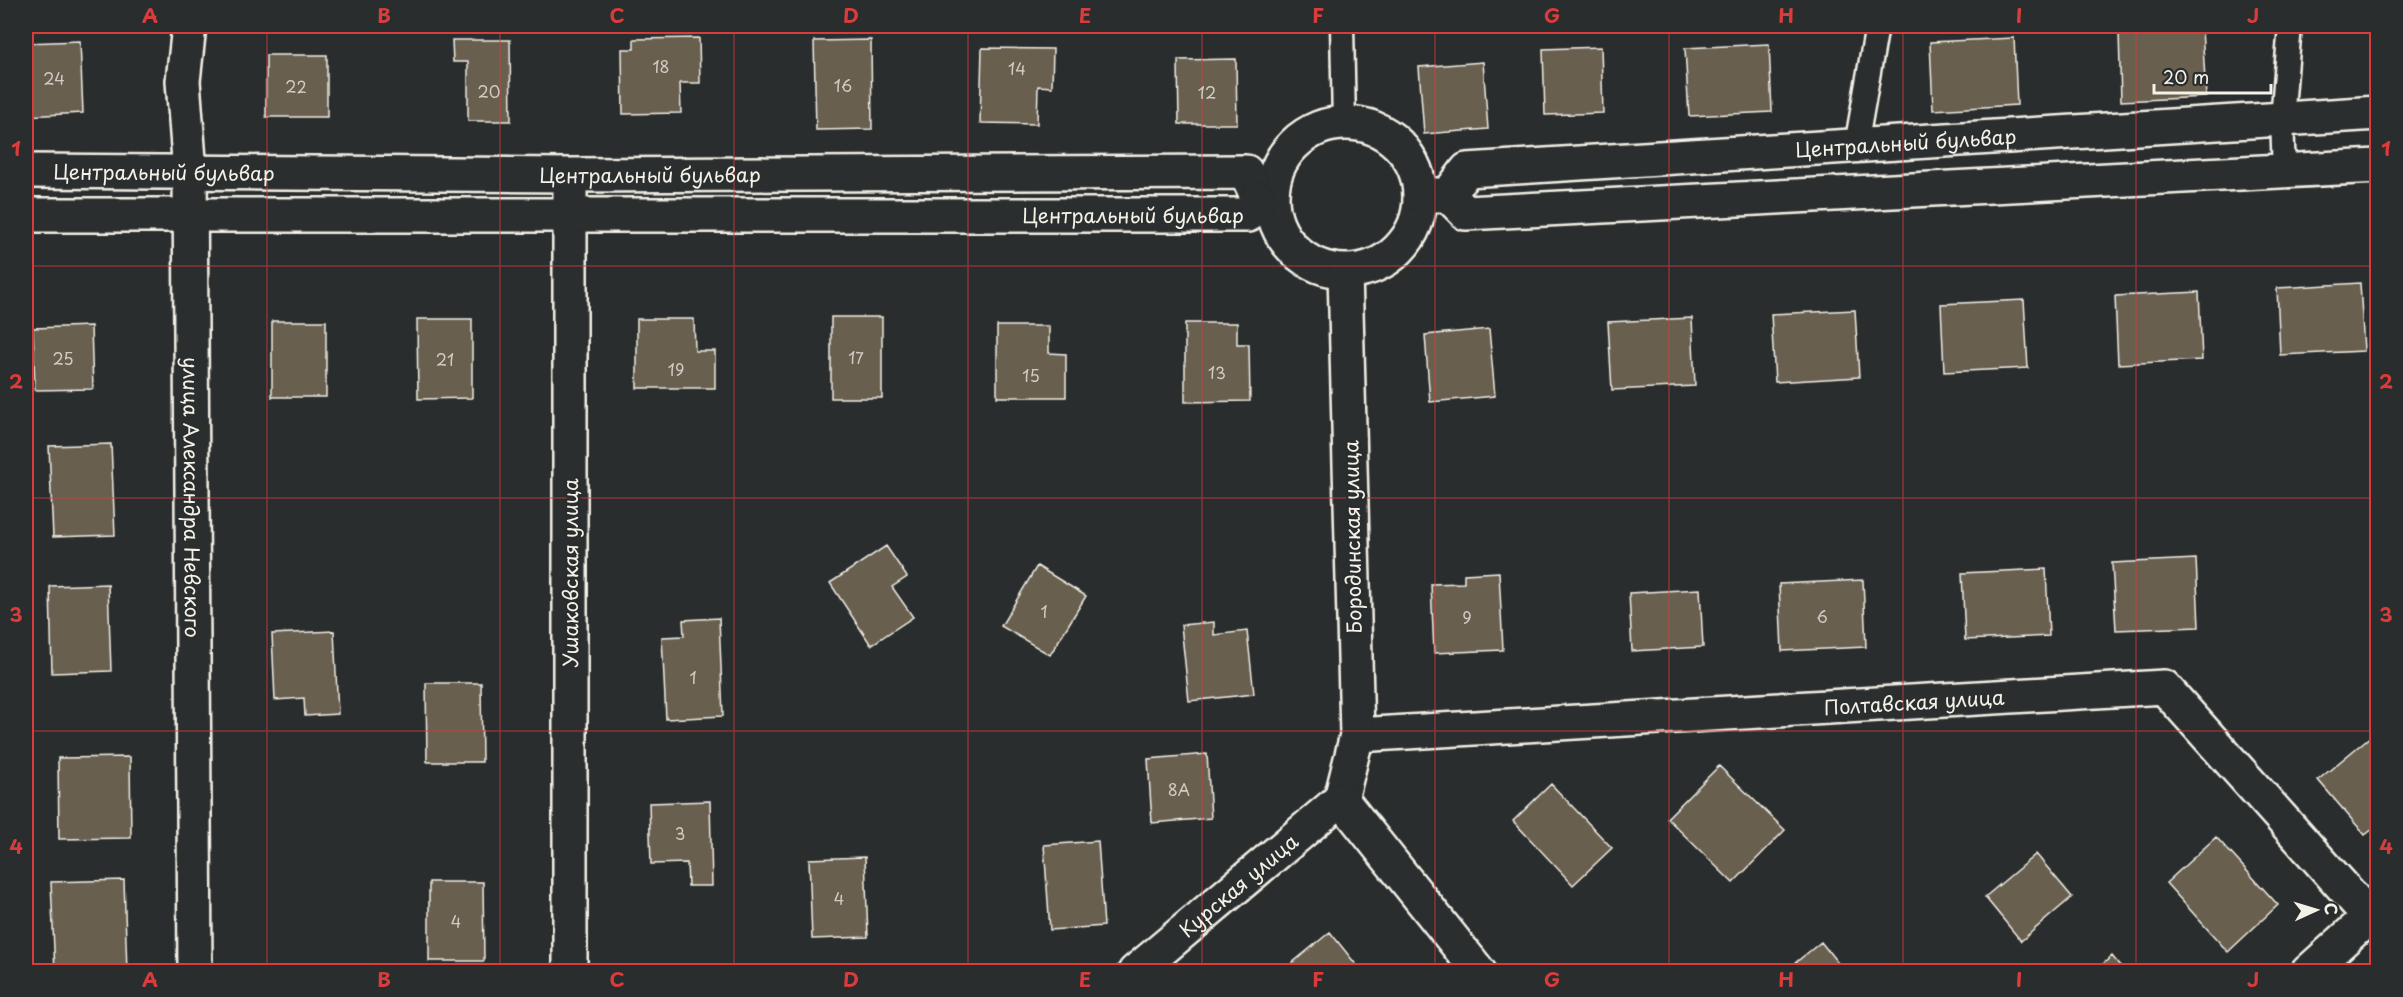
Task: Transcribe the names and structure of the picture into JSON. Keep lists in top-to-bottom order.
{
  "streets": {
    "street": [
      "Центральный бульвар",
      "улица Александра Невского",
      "Бородинская улица",
      "Ушаковская улица",
      "Полтавская улица",
      "Курская улица"
    ]
  },
  "crossings": [
    ["Центральный бульвар", "улица Александра Невского"],
    ["Центральный бульвар", "Бородинская улица"],
    ["Центральный бульвар", "Ушаковская улица"],
    ["Бородинская улица", "Полтавская улица"],
    ["Бородинская улица", "Курская улица"]
  ],
  "house_numbers": [
    "18",
    "14",
    "24",
    "16",
    "22",
    "20",
    "12",
    "17",
    "25",
    "21",
    "19",
    "13",
    "15",
    "1",
    "6",
    "9",
    "1",
    "8А",
    "3",
    "4",
    "4"
  ],
  "scale_bar": "20 m",
  "north": "right",
  "grid": {
    "columns": [
      "A",
      "B",
      "C",
      "D",
      "E",
      "F",
      "G",
      "H",
      "I",
      "J"
    ],
    "rows": [
      "1",
      "2",
      "3",
      "4"
    ]
  }
}
